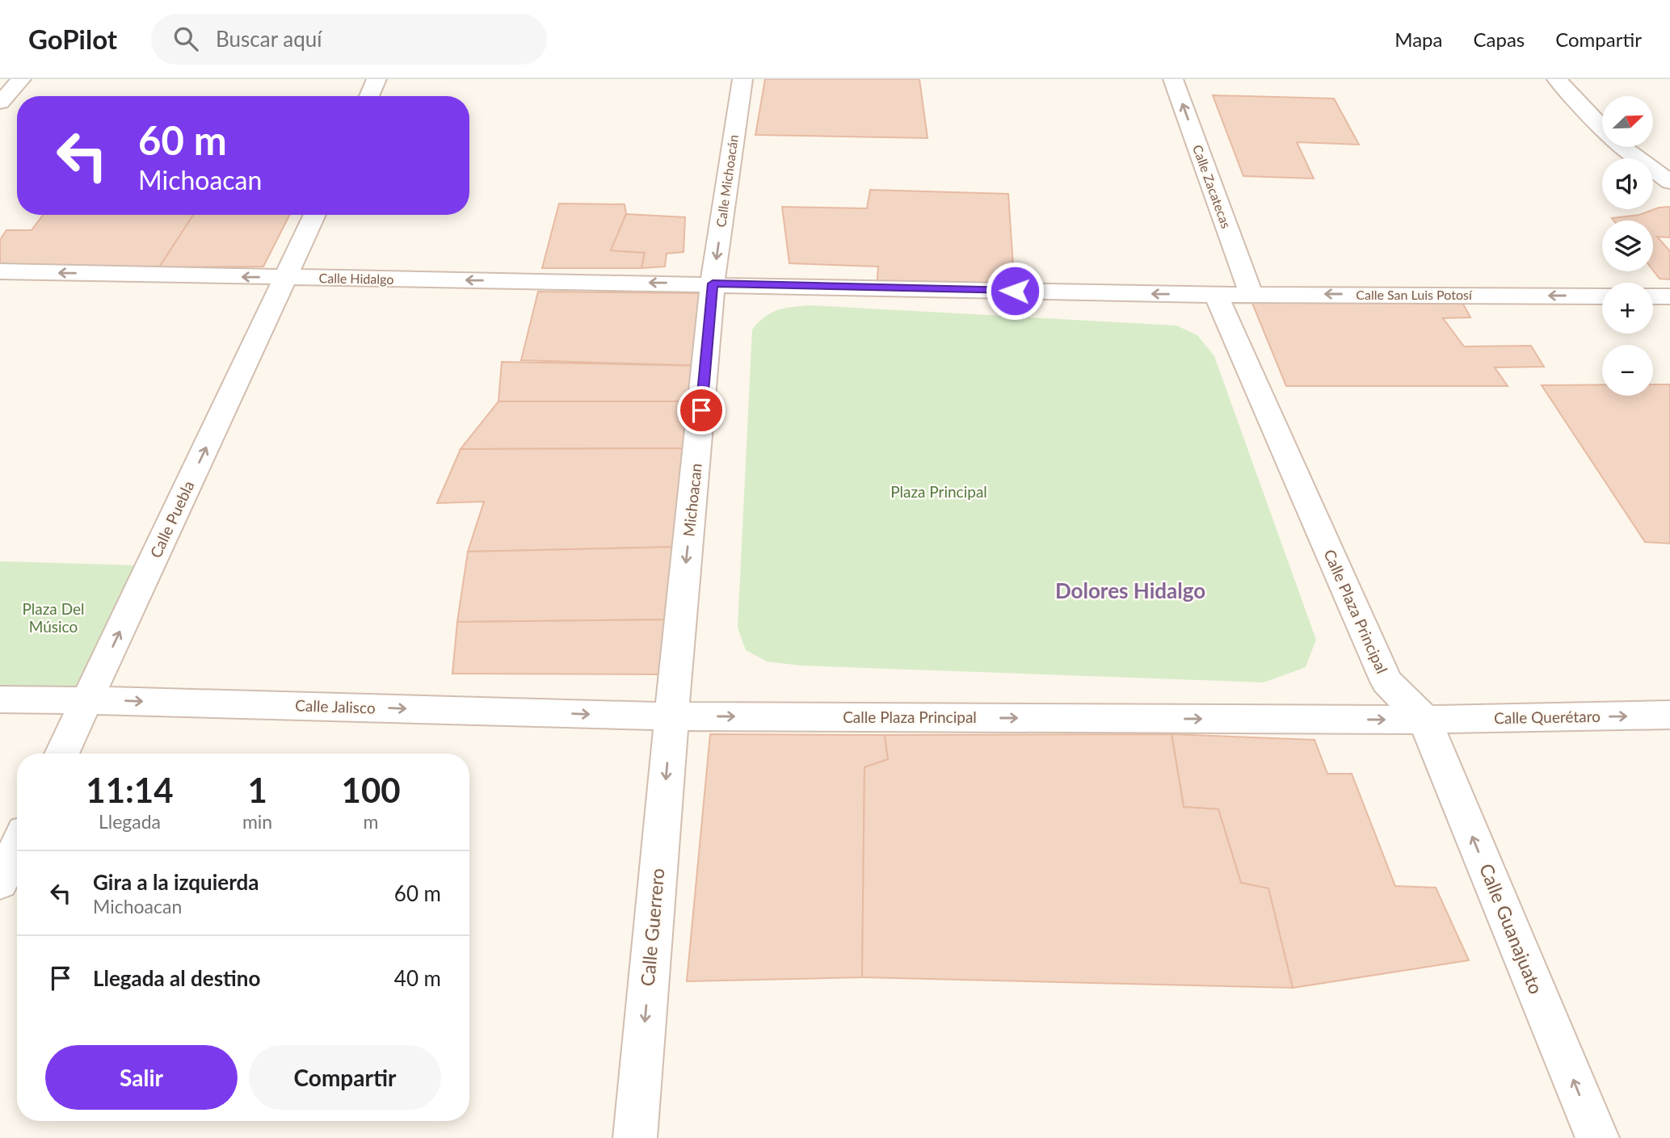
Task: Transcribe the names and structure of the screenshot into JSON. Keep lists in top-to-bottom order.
{
  "streets": {
    "street": [
      "Calle Michoacán",
      "Calle Zacatecas",
      "Calle Hidalgo",
      "Calle San Luis Potosí",
      "Michoacan",
      "Calle Puebla",
      "Calle Plaza Principal",
      "Calle Jalisco",
      "Calle Querétaro",
      "Calle Guerrero",
      "Calle Guanajuato"
    ]
  },
  "crossings": [
    ["Calle Michoacán", "Calle Hidalgo"],
    ["Calle Michoacán", "Michoacan"],
    ["Calle Zacatecas", "Calle San Luis Potosí"],
    ["Calle Hidalgo", "Michoacan"],
    ["Calle Hidalgo", "Calle Puebla"],
    ["Calle San Luis Potosí", "Calle Plaza Principal"],
    ["Michoacan", "Calle Plaza Principal"],
    ["Michoacan", "Calle Jalisco"],
    ["Michoacan", "Calle Guerrero"],
    ["Calle Puebla", "Calle Jalisco"],
    ["Calle Plaza Principal", "Calle Jalisco"],
    ["Calle Plaza Principal", "Calle Querétaro"],
    ["Calle Plaza Principal", "Calle Guerrero"],
    ["Calle Plaza Principal", "Calle Guanajuato"],
    ["Calle Jalisco", "Calle Guerrero"],
    ["Calle Querétaro", "Calle Guanajuato"]
  ],
  "one_way": [
    "Calle Michoacán",
    "Calle Zacatecas",
    "Calle Hidalgo",
    "Calle San Luis Potosí",
    "Michoacan",
    "Calle Puebla",
    "Calle Plaza Principal",
    "Calle Jalisco",
    "Calle Querétaro",
    "Calle Guerrero",
    "Calle Guanajuato"
  ],
  "districts": ["Dolores Hidalgo"],
  "parks": ["Plaza Principal", "Plaza Del Músico"],
  "north": "top right",
  "page": {
    "header": "GoPilot",
    "search": "Buscar aquí",
    "nav": ["Mapa", "Capas", "Compartir"],
    "map_buttons": ["+", "−"],
    "turn": ["60 m", "Michoacan"],
    "eta": [
      "11:14",
      "Llegada",
      "1",
      "min",
      "100",
      "m"
    ],
    "list": [
      {
        "name": "Gira a la izquierda",
        "note": "Michoacan",
        "value": "60 m"
      },
      {
        "name": "Llegada al destino",
        "value": "40 m"
      }
    ],
    "buttons": ["Salir", "Compartir"]
  }
}
